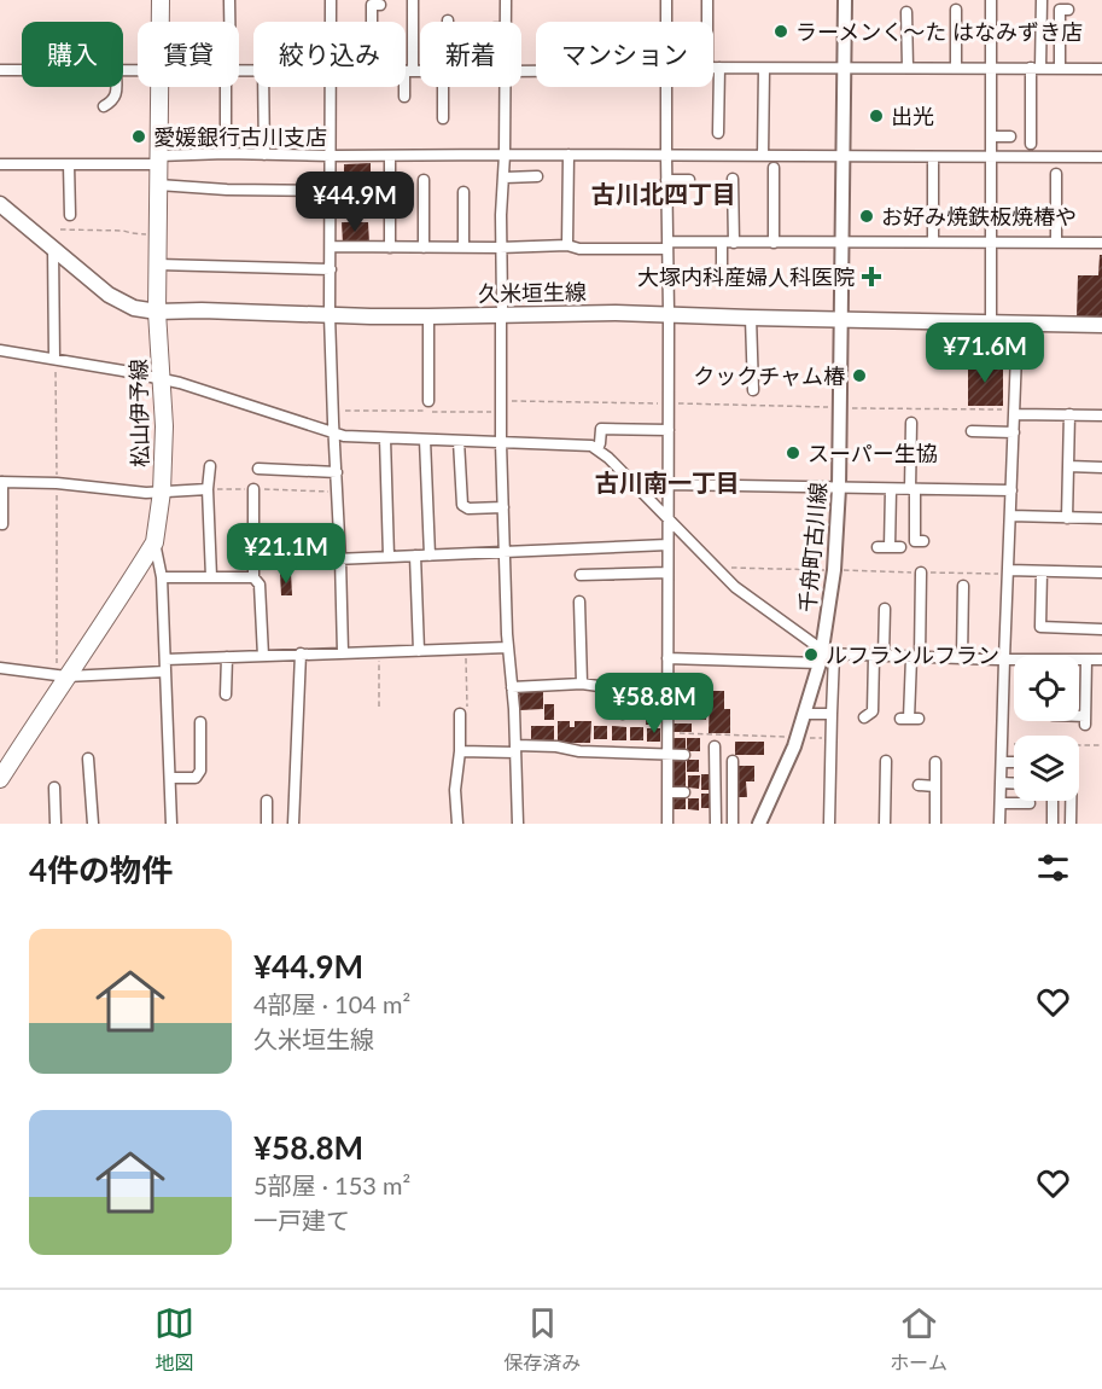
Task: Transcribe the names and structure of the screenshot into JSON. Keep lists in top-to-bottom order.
{
  "streets": {
    "main road": ["久米垣生線", "松山伊予線"],
    "street": ["千舟町古川線"]
  },
  "crossings": [
    ["久米垣生線", "松山伊予線"],
    ["久米垣生線", "千舟町古川線"]
  ],
  "districts": ["古川北四丁目", "古川南一丁目"],
  "places": {
    "other": [
      "ラーメンく～た はなみずき店",
      "出光",
      "愛媛銀行古川支店",
      "お好み焼鉄板焼椿や",
      "クックチャム椿",
      "スーパー生協",
      "ルフランルフラン"
    ],
    "health": ["大塚内科産婦人科医院"]
  },
  "page": {
    "chip": [
      "購入",
      "賃貸",
      "絞り込み",
      "新着",
      "マンション"
    ],
    "price": [
      "¥44.9M",
      "¥71.6M",
      "¥21.1M",
      "¥58.8M"
    ],
    "heading": "4件の物件",
    "list": [
      {
        "name": "¥44.9M",
        "note": "4部屋 · 104 m² · 久米垣生線"
      },
      {
        "name": "¥58.8M",
        "note": "5部屋 · 153 m² · 一戸建て"
      }
    ],
    "tabs": ["地図", "保存済み", "ホーム"]
  }
}
